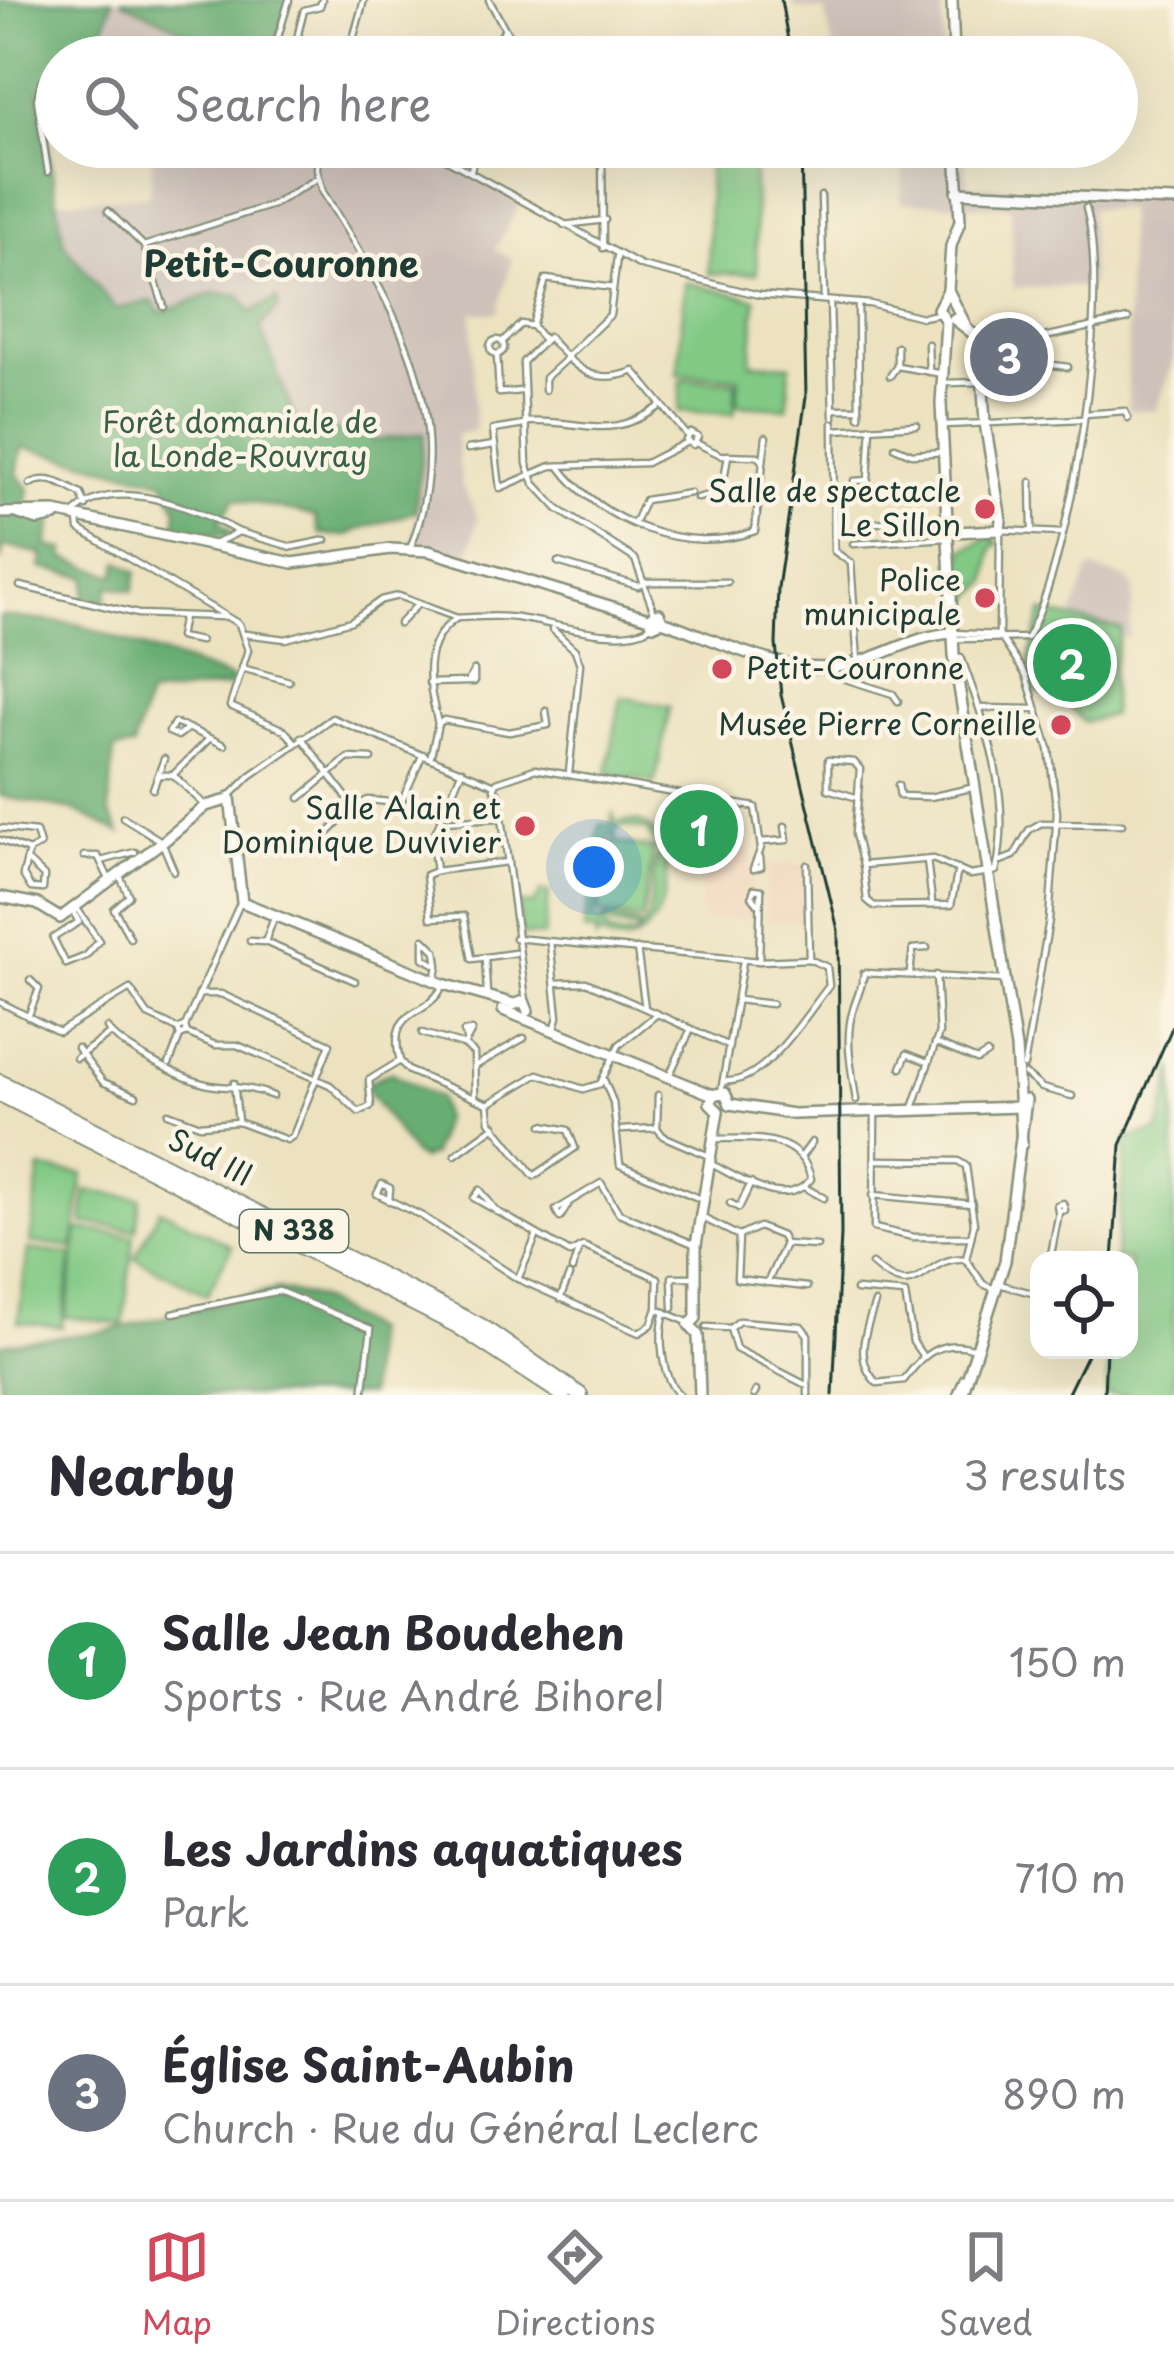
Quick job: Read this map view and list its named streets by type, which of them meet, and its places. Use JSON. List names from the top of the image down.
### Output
{
  "streets": {
    "highway": ["Sud III", "N 338"]
  },
  "districts": ["Petit-Couronne"],
  "parks": ["Forêt domaniale de la Londe-Rouvray"],
  "places": [
    "Salle de spectacle Le Sillon",
    "Police municipale",
    "Petit-Couronne",
    "Musée Pierre Corneille",
    "Salle Alain et Dominique Duvivier"
  ],
  "page": {
    "search": "Search here",
    "pins": ["3", "2", "1"],
    "heading": ["Nearby", "3 results"],
    "list": [
      {
        "mark": "1",
        "name": "Salle Jean Boudehen",
        "note": "Sports · Rue André Bihorel",
        "value": "150 m"
      },
      {
        "mark": "2",
        "name": "Les Jardins aquatiques",
        "note": "Park",
        "value": "710 m"
      },
      {
        "mark": "3",
        "name": "Église Saint-Aubin",
        "note": "Church · Rue du Général Leclerc",
        "value": "890 m"
      }
    ],
    "nav": ["Map", "Directions", "Saved"]
  }
}
